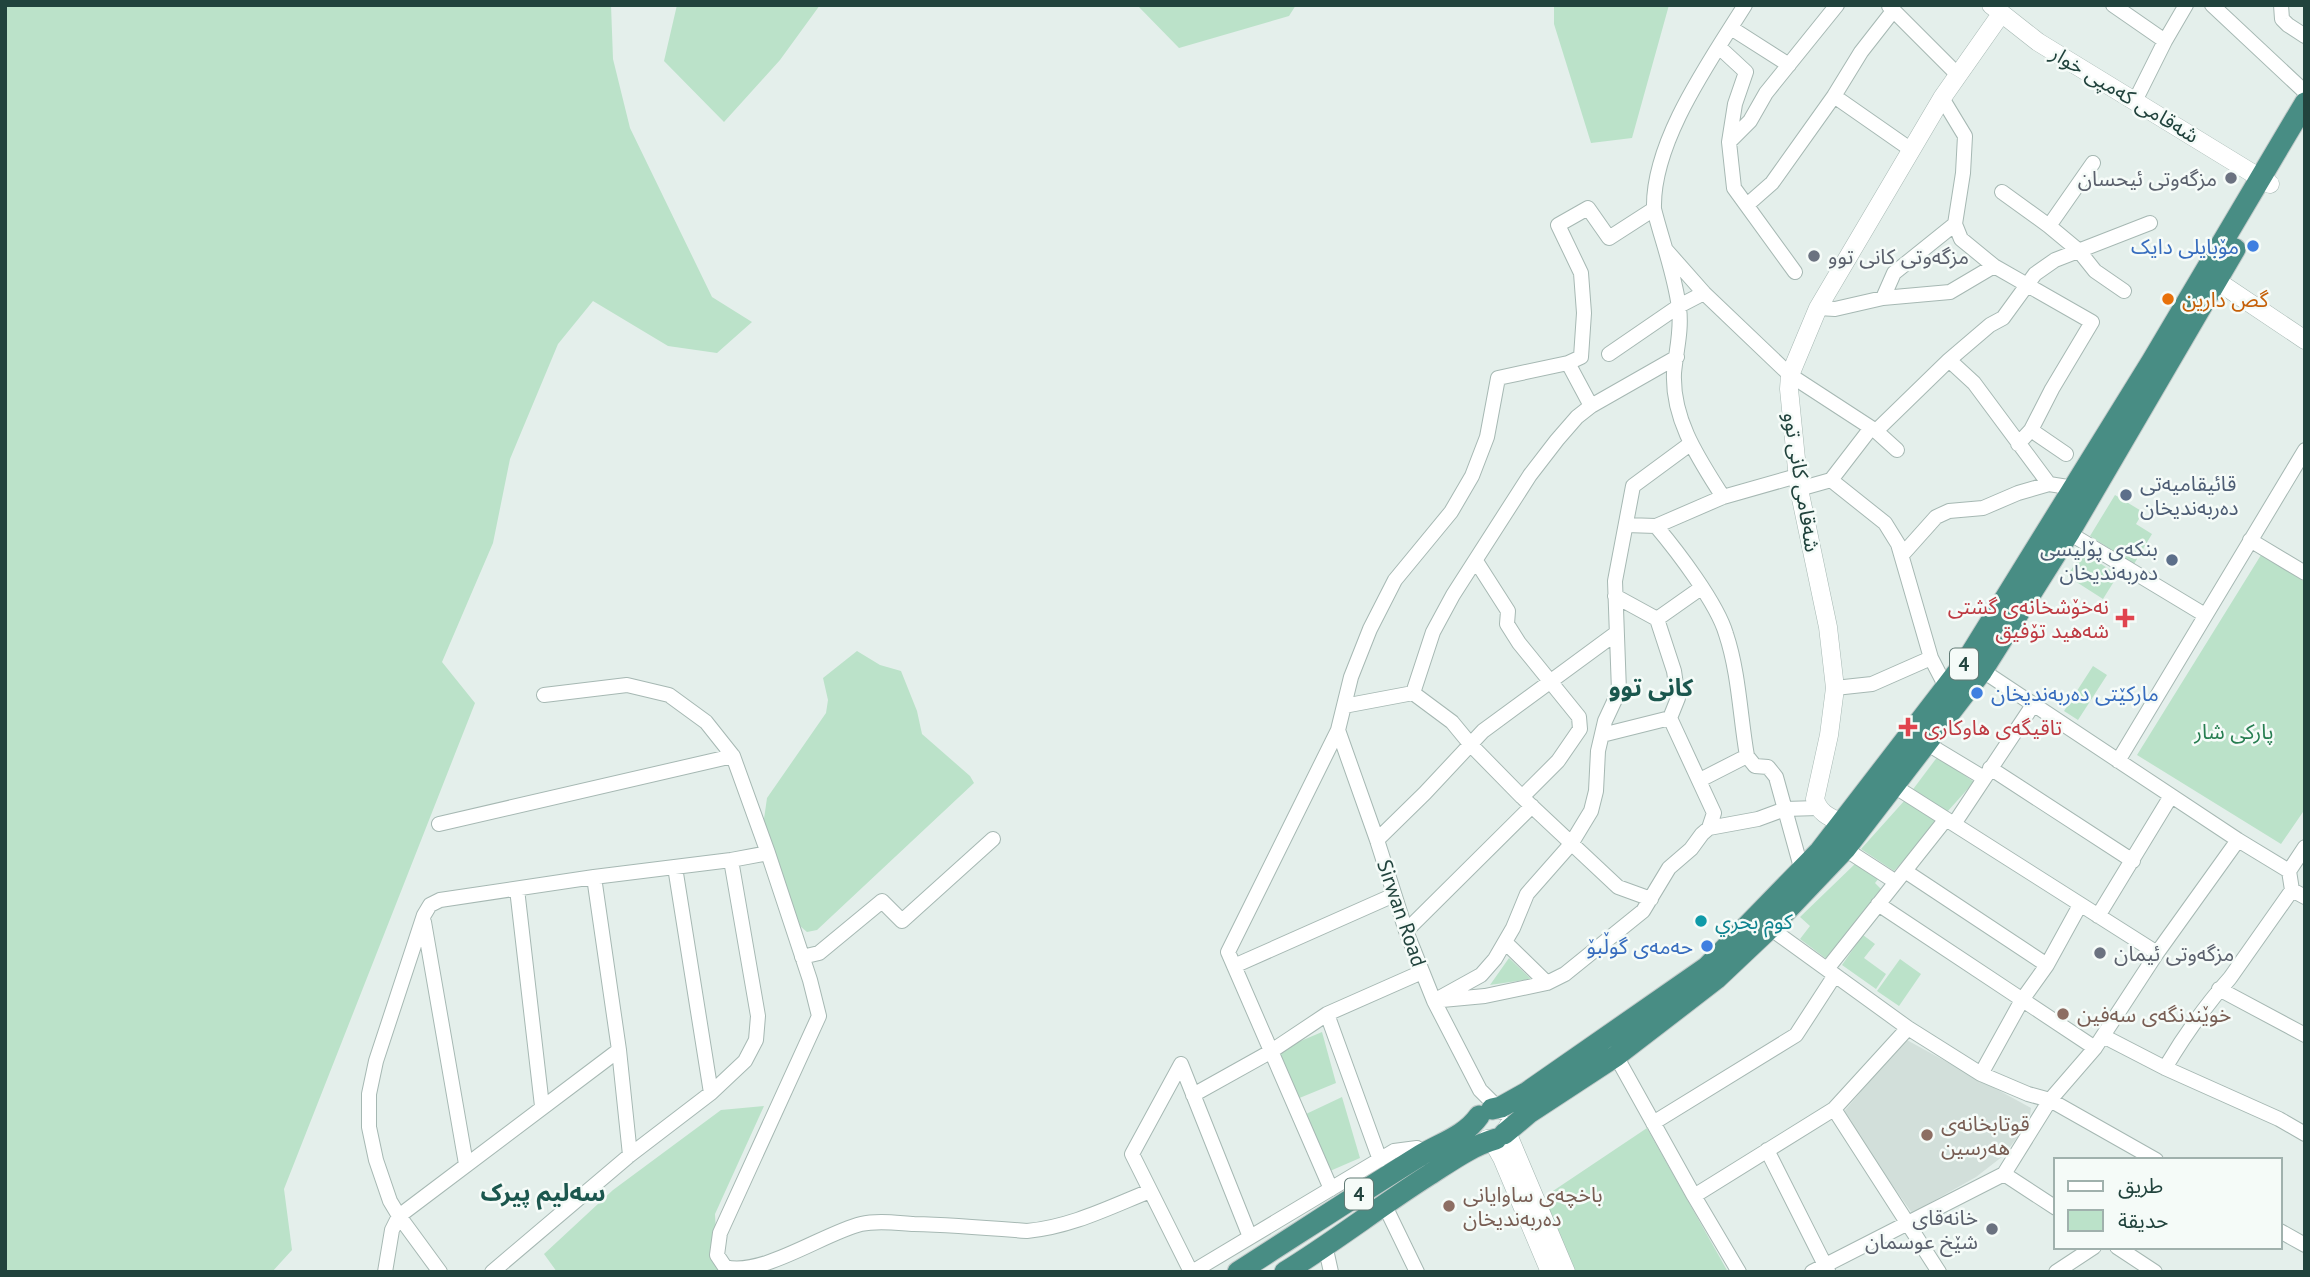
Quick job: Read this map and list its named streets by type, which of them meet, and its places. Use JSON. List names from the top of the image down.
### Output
{
  "streets": {
    "highway": ["4"],
    "street": ["شەقامی کەمپی خوار", "شەقامی کانی توو", "Sirwan Road"]
  },
  "crossings": [
    ["شەقامی کەمپی خوار", "شەقامی کانی توو"],
    ["شەقامی کەمپی خوار", "4"],
    ["4", "Sirwan Road"]
  ],
  "districts": ["کانی توو", "سەلیم پیرک"],
  "parks": ["پاركى شار"],
  "places": {
    "other": [
      "مزگەوتی ئیحسان",
      "مۆبایلی دایک",
      "مزگەوتی کانی توو",
      "گص دارین",
      "قائیقامیەتی دەربەندیخان",
      "بنکەی پۆلیسی دەربەندیخان",
      "مارکێتی دەربەندیخان",
      "کوم بحري",
      "حەمەی گوڵبۆ",
      "مزگەوتی ئیمان",
      "خوێندنگەی سەفین",
      "قوتابخانەی هەرسین",
      "باخچەی ساوایانی دەربەندیخان",
      "خانەقای شێخ عوسمان"
    ],
    "health": ["نەخۆشخانەی گشتی شەهید تۆفیق", "تاقیگەی هاوکاری"]
  },
  "legend": ["طريق", "حديقة"]
}
